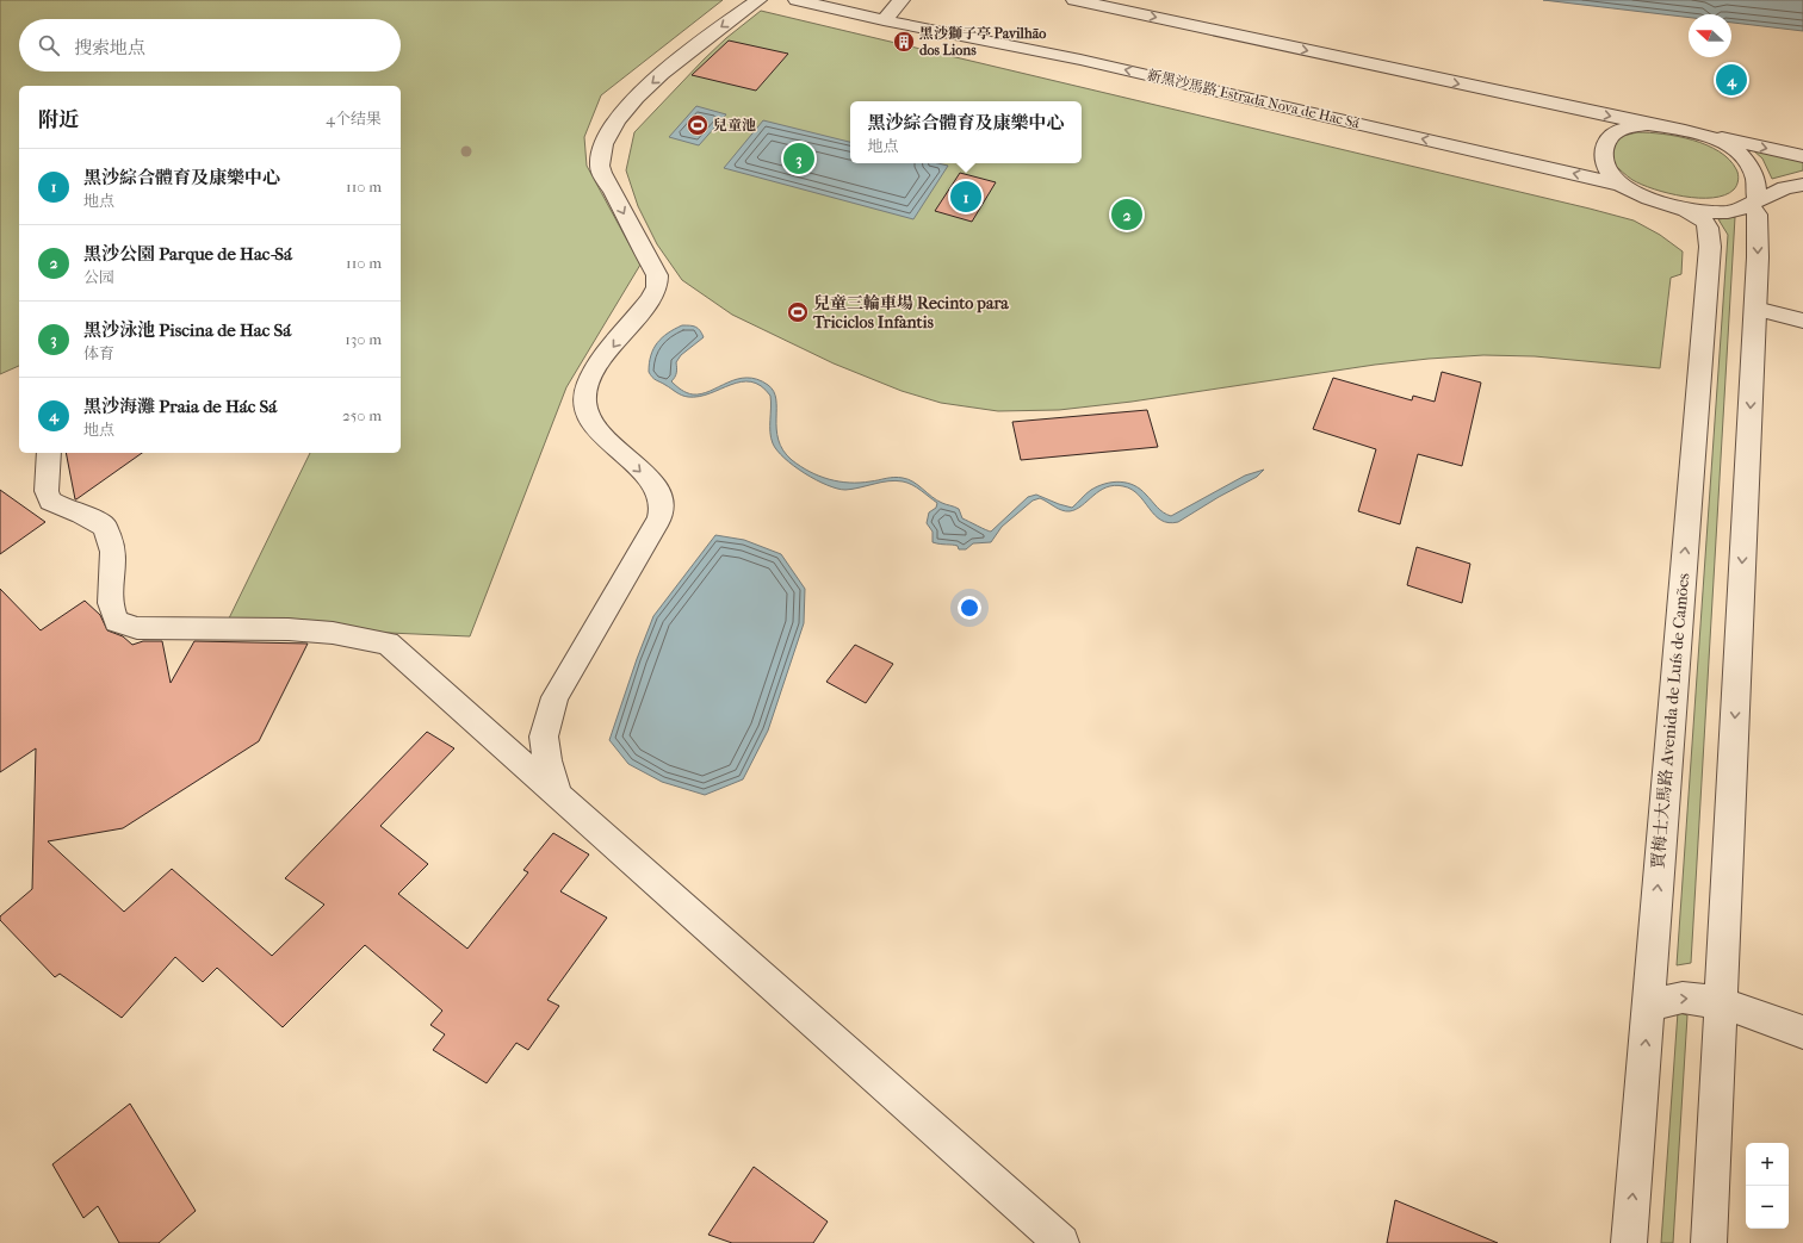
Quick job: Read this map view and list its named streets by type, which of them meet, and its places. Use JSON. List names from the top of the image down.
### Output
{
  "streets": {
    "street": ["新黑沙馬路 Estrada Nova de Hac Sá", "賈梅士大馬路 Avenida de Luís de Camões"]
  },
  "places": {
    "building": ["黑沙獅子亭 Pavilhão dos Lions"],
    "sports": ["兒童池", "兒童三輪車場 Recinto para Triciclos Infantis"]
  },
  "north": "left",
  "page": {
    "search": "搜索地点",
    "pins": [
      "4",
      "3",
      "1",
      "2"
    ],
    "heading": ["附近", "4个结果"],
    "popup": ["黑沙綜合體育及康樂中心", "地点"],
    "list": [
      {
        "mark": "1",
        "name": "黑沙綜合體育及康樂中心",
        "note": "地点",
        "value": "110 m"
      },
      {
        "mark": "2",
        "name": "黑沙公園 Parque de Hac-Sá",
        "note": "公园",
        "value": "110 m"
      },
      {
        "mark": "3",
        "name": "黑沙泳池 Piscina de Hac Sá",
        "note": "体育",
        "value": "130 m"
      },
      {
        "mark": "4",
        "name": "黑沙海灘 Praia de Hác Sá",
        "note": "地点",
        "value": "250 m"
      }
    ],
    "map_buttons": ["+", "−"]
  }
}
